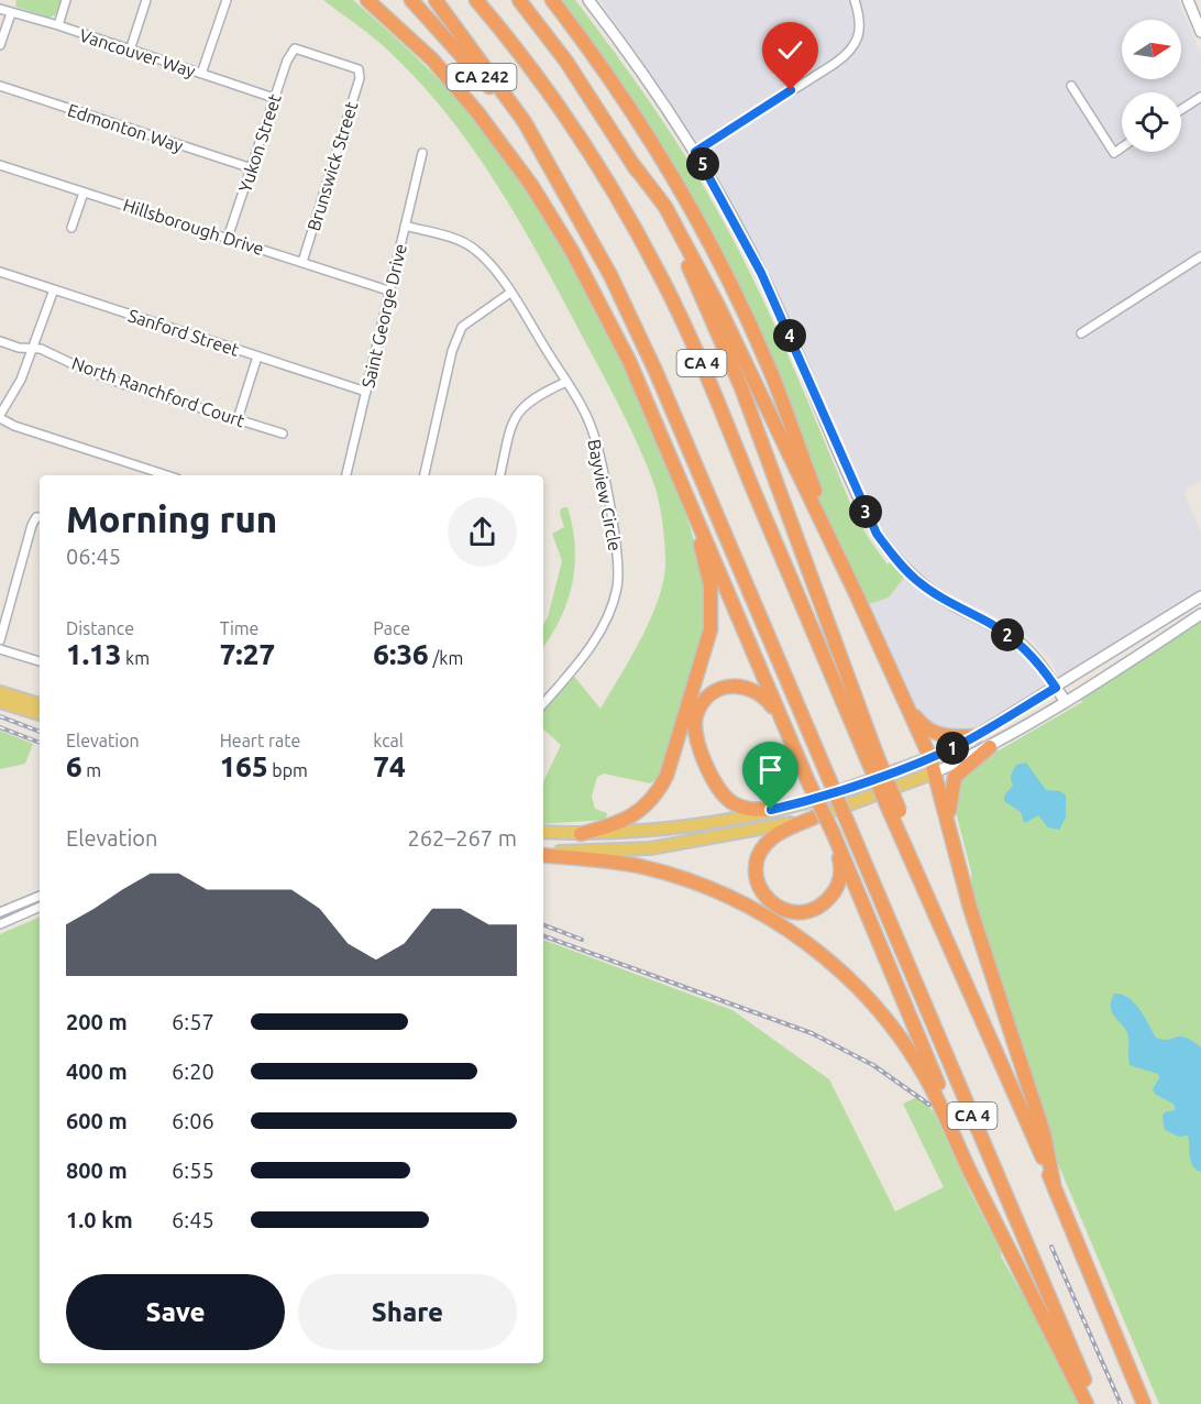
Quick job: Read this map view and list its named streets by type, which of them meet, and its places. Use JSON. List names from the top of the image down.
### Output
{
  "streets": {
    "highway": ["CA 242", "CA 4"],
    "street": [
      "Vancouver Way",
      "Edmonton Way",
      "Yukon Street",
      "Brunswick Street",
      "Hillsborough Drive",
      "Saint George Drive",
      "Sanford Street",
      "North Ranchford Court",
      "Bayview Circle"
    ]
  },
  "crossings": [
    ["Vancouver Way", "Yukon Street"],
    ["CA 242", "CA 4"],
    ["Edmonton Way", "Yukon Street"],
    ["Yukon Street", "Brunswick Street"],
    ["Yukon Street", "Hillsborough Drive"],
    ["Brunswick Street", "Hillsborough Drive"],
    ["Hillsborough Drive", "Saint George Drive"],
    ["Saint George Drive", "Sanford Street"],
    ["Saint George Drive", "Bayview Circle"]
  ],
  "north": "right",
  "page": {
    "pins": [
      "5",
      "4",
      "3",
      "2",
      "1"
    ],
    "heading": ["Morning run", "06:45"],
    "stats": [
      ["Distance", "1.13 km"],
      ["Time", "7:27"],
      ["Pace", "6:36 /km"],
      ["Elevation", "6 m"],
      ["Heart rate", "165 bpm"],
      ["kcal", "74"]
    ],
    "chart": ["Elevation", "262–267 m"],
    "list": [
      {
        "name": "200 m",
        "note": "6:57"
      },
      {
        "name": "400 m",
        "note": "6:20"
      },
      {
        "name": "600 m",
        "note": "6:06"
      },
      {
        "name": "800 m",
        "note": "6:55"
      },
      {
        "name": "1.0 km",
        "note": "6:45"
      }
    ],
    "buttons": ["Save", "Share"]
  }
}
